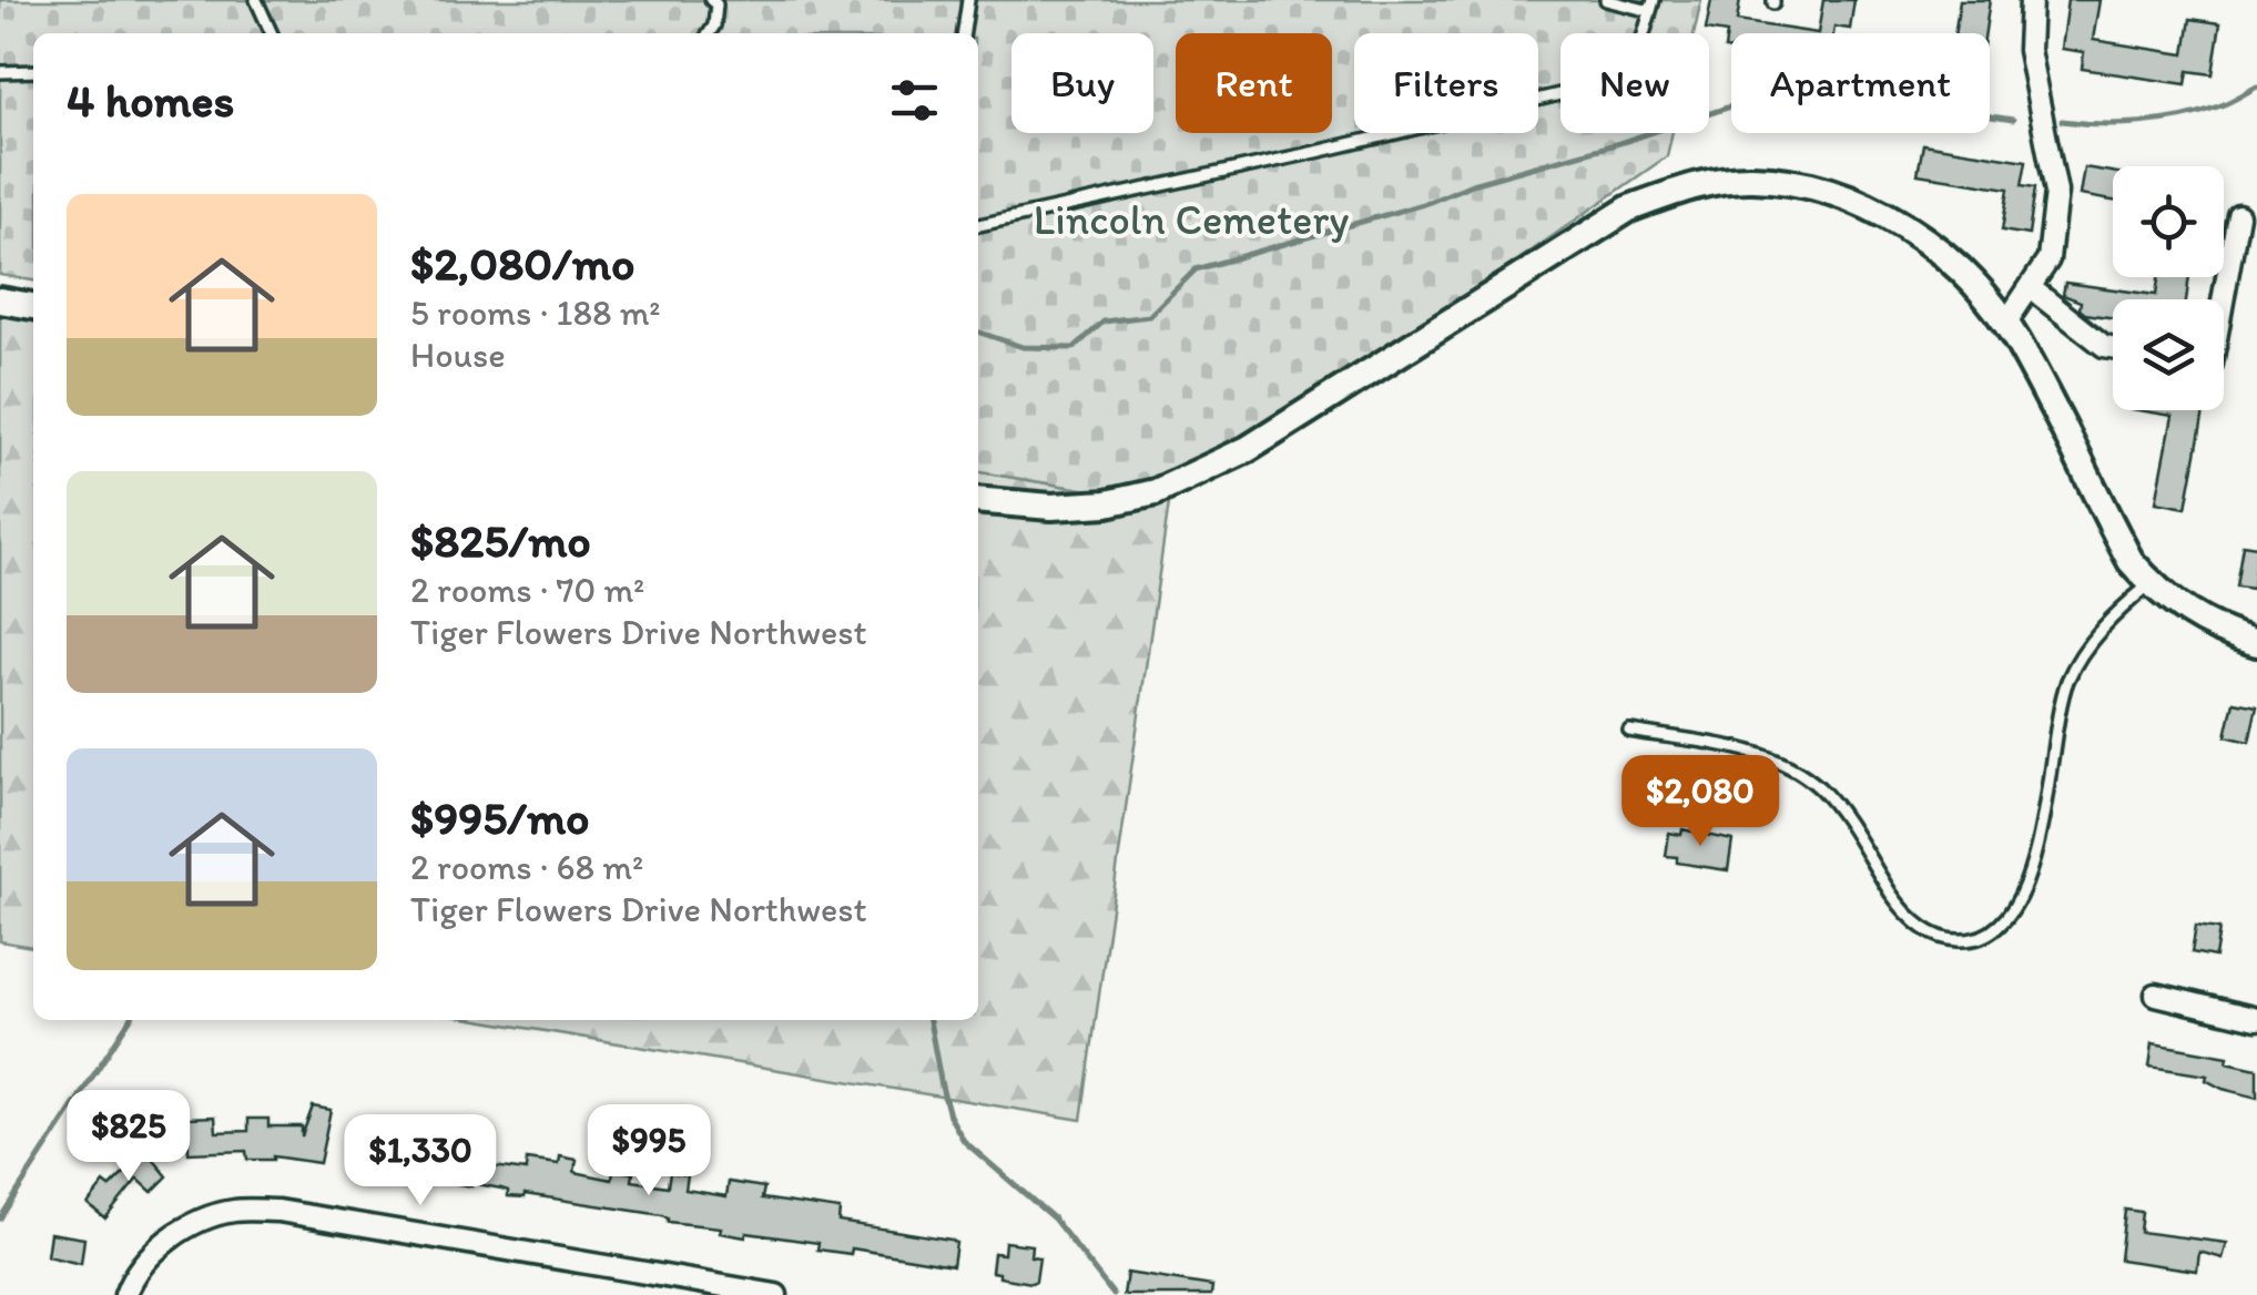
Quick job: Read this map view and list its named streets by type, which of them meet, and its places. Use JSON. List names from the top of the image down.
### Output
{
  "parks": ["Lincoln Cemetery"],
  "page": {
    "chip": [
      "Buy",
      "Rent",
      "Filters",
      "New",
      "Apartment"
    ],
    "heading": "4 homes",
    "list": [
      {
        "name": "$2,080/mo",
        "note": "5 rooms · 188 m² · House"
      },
      {
        "name": "$825/mo",
        "note": "2 rooms · 70 m² · Tiger Flowers Drive Northwest"
      },
      {
        "name": "$995/mo",
        "note": "2 rooms · 68 m² · Tiger Flowers Drive Northwest"
      }
    ],
    "price": [
      "$2,080",
      "$825",
      "$995",
      "$1,330"
    ]
  }
}
